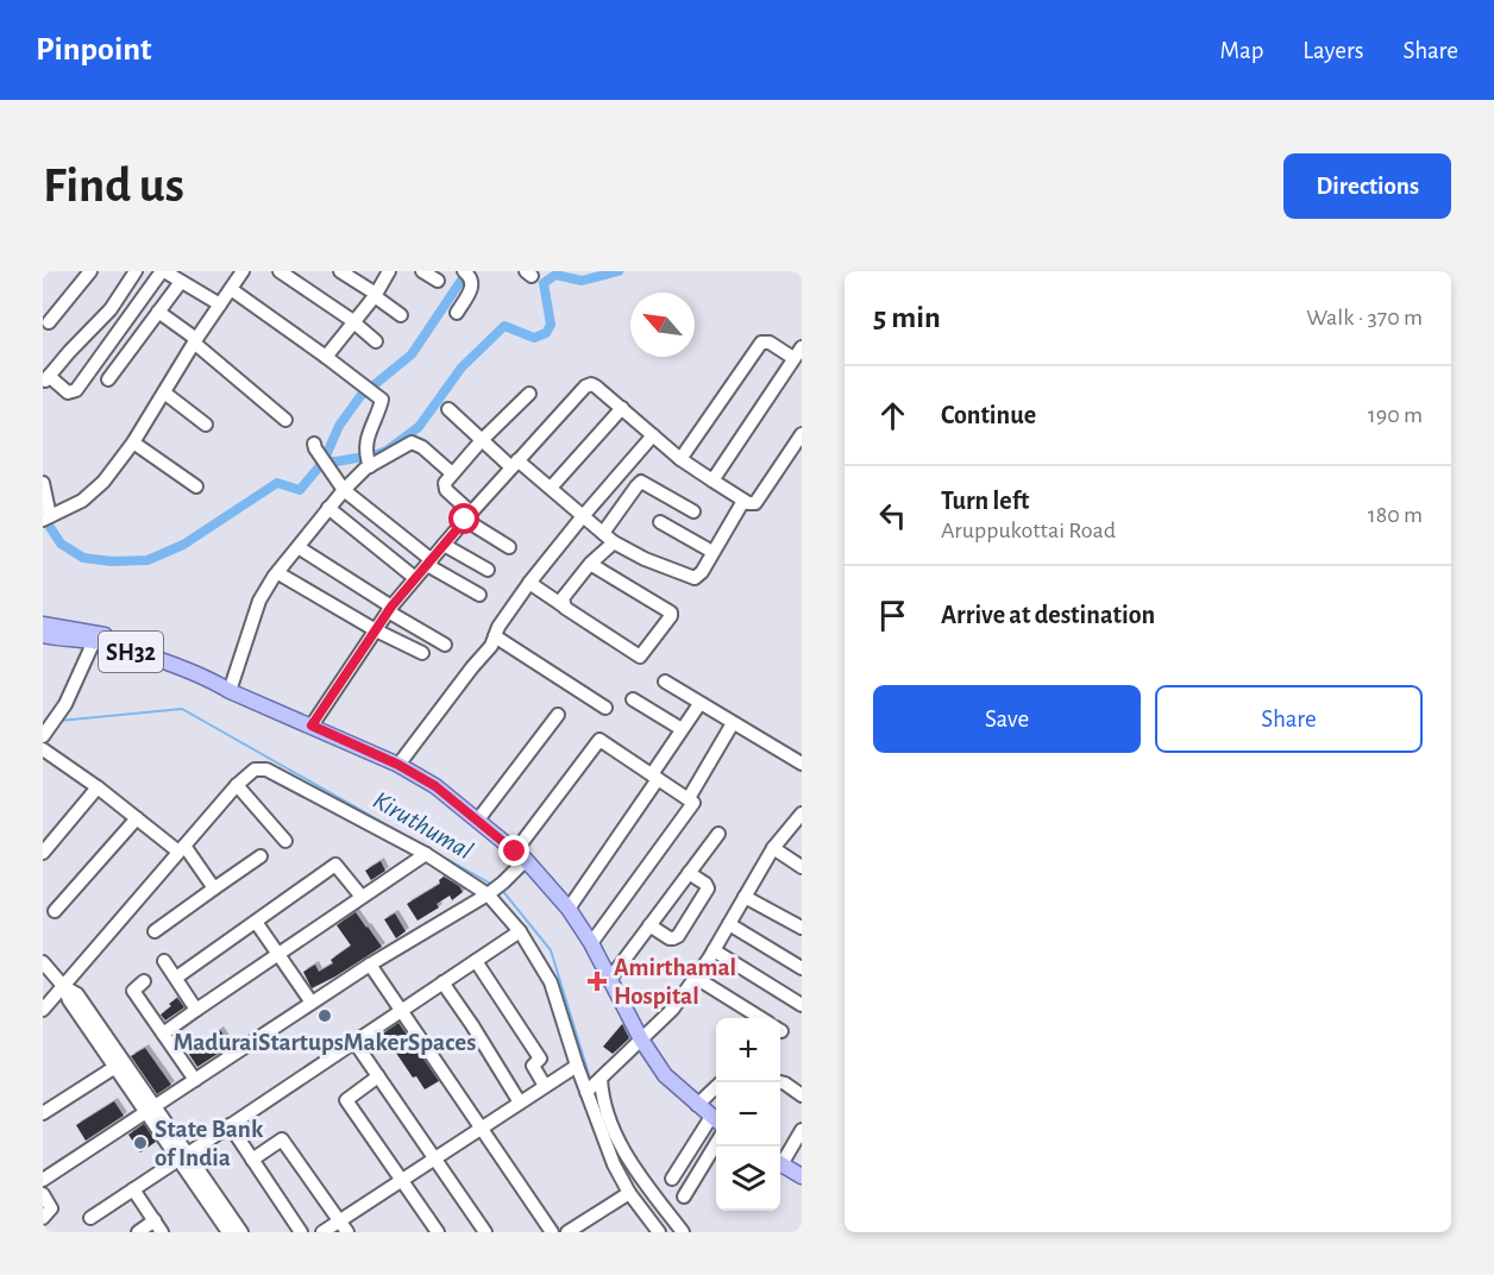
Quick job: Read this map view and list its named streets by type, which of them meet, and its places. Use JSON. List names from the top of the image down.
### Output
{
  "streets": {
    "main road": ["SH32"]
  },
  "water": ["Kiruthumal"],
  "places": {
    "health": ["Amirthamal Hospital"],
    "other": ["MaduraiStartupsMakerSpaces", "State Bank of India"]
  },
  "north": "top left",
  "page": {
    "header": "Pinpoint",
    "nav": ["Map", "Layers", "Share"],
    "buttons": [
      "Directions",
      ["Save", "Share"]
    ],
    "title": "Find us",
    "heading": ["5 min", "Walk · 370 m"],
    "list": [
      ["Continue", "190 m"],
      ["Turn left", "Aruppukottai Road", "180 m"],
      "Arrive at destination"
    ],
    "map_buttons": ["+", "−"]
  }
}
